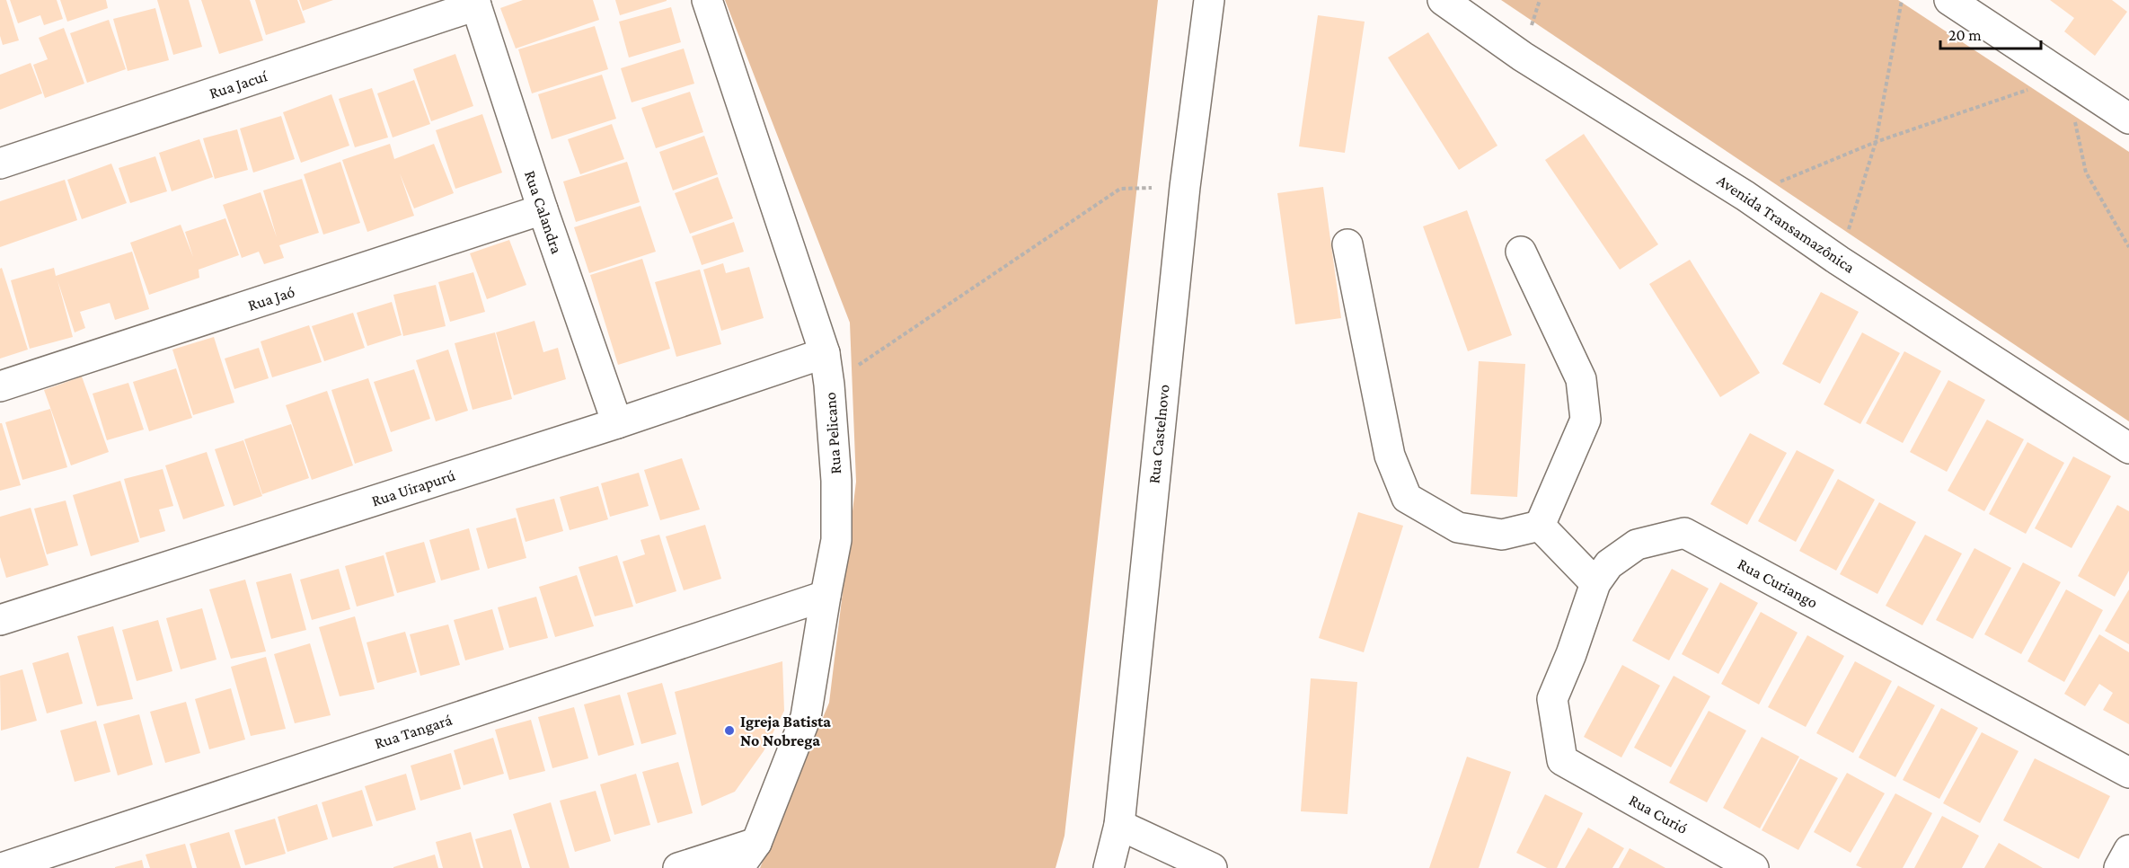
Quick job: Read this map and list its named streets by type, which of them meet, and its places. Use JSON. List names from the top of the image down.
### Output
{
  "streets": {
    "street": [
      "Rua Jacuí",
      "Rua Calandra",
      "Avenida Transamazônica",
      "Rua Jaó",
      "Rua Pelicano",
      "Rua Castelnovo",
      "Rua Uirapurú",
      "Rua Curiango",
      "Rua Tangará",
      "Rua Curió"
    ]
  },
  "crossings": [
    ["Rua Jacuí", "Rua Calandra"],
    ["Rua Calandra", "Rua Jaó"],
    ["Rua Calandra", "Rua Uirapurú"],
    ["Rua Pelicano", "Rua Uirapurú"],
    ["Rua Pelicano", "Rua Tangará"],
    ["Rua Curiango", "Rua Curió"]
  ],
  "places": ["Igreja Batista No Nobrega"],
  "scale_bar": "20 m"
}
